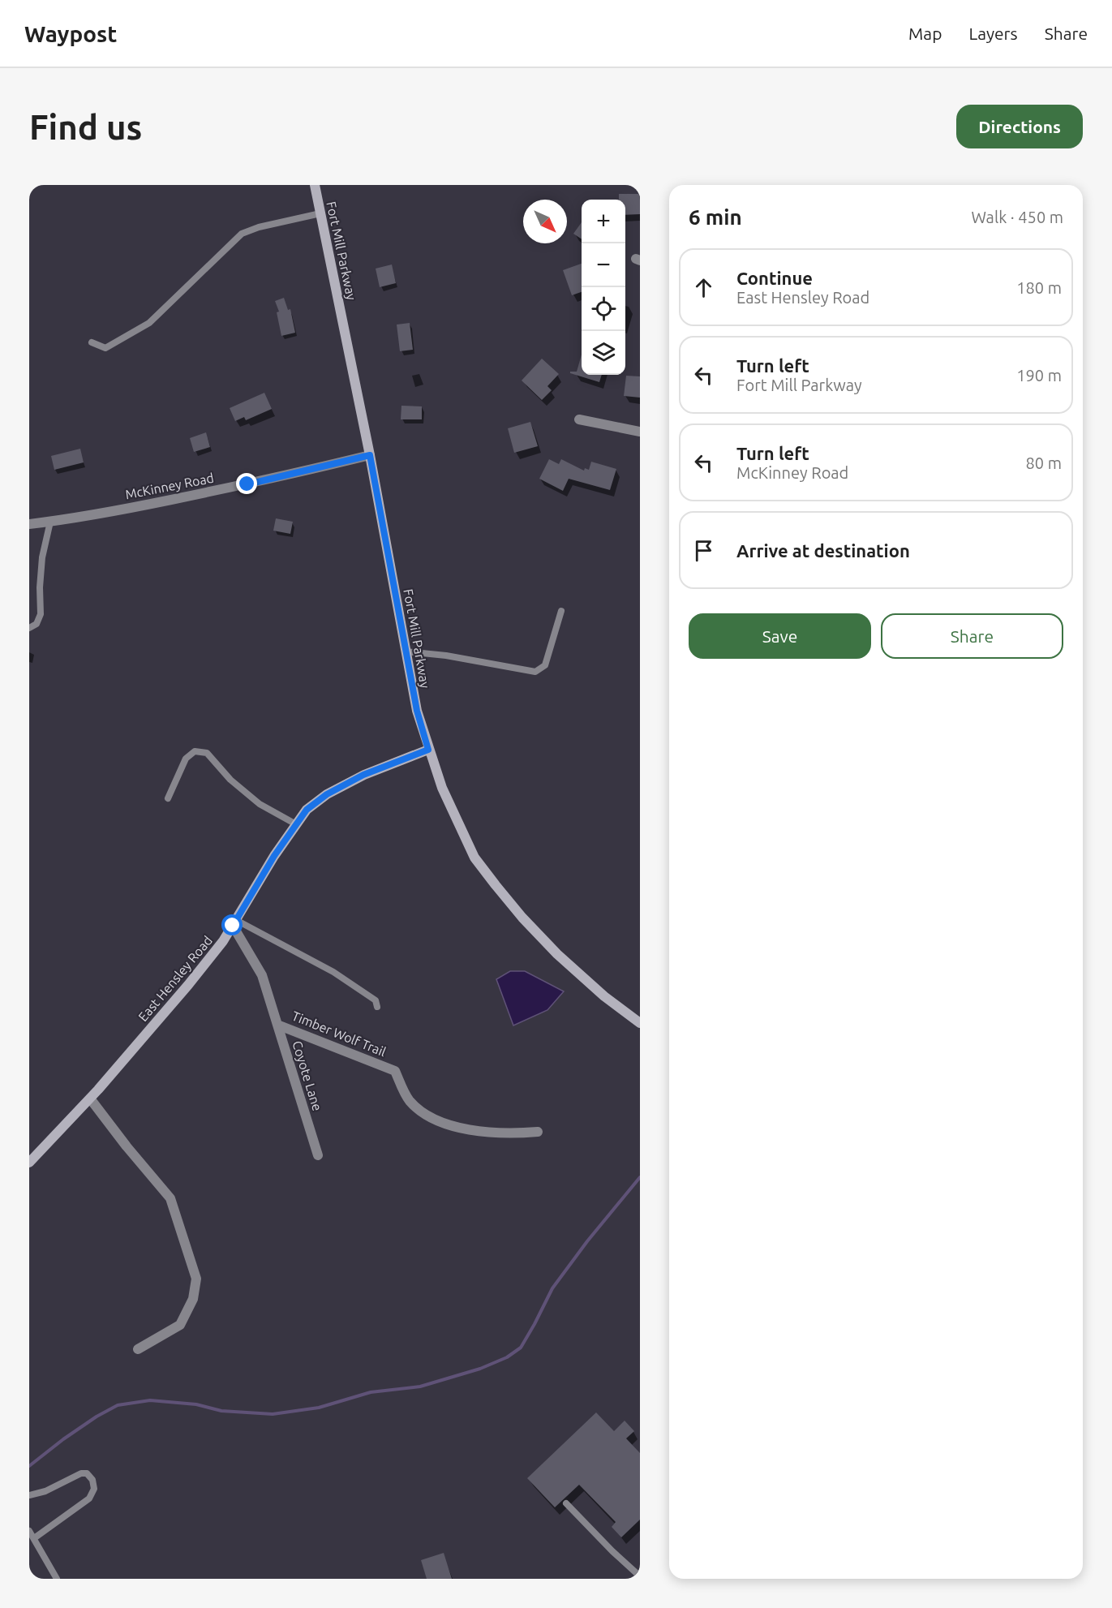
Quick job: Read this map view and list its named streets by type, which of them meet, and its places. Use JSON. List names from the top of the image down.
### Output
{
  "streets": {
    "main road": ["Fort Mill Parkway", "East Hensley Road"],
    "street": ["McKinney Road", "Timber Wolf Trail", "Coyote Lane"]
  },
  "crossings": [
    ["Fort Mill Parkway", "McKinney Road"],
    ["Fort Mill Parkway", "East Hensley Road"],
    ["East Hensley Road", "Coyote Lane"],
    ["Timber Wolf Trail", "Coyote Lane"]
  ],
  "north": "bottom right",
  "page": {
    "header": "Waypost",
    "nav": ["Map", "Layers", "Share"],
    "buttons": [
      "Directions",
      ["Save", "Share"]
    ],
    "title": "Find us",
    "heading": ["6 min", "Walk · 450 m"],
    "map_buttons": ["+", "−"],
    "list": [
      ["Continue", "East Hensley Road", "180 m"],
      ["Turn left", "Fort Mill Parkway", "190 m"],
      ["Turn left", "McKinney Road", "80 m"],
      "Arrive at destination"
    ]
  }
}
